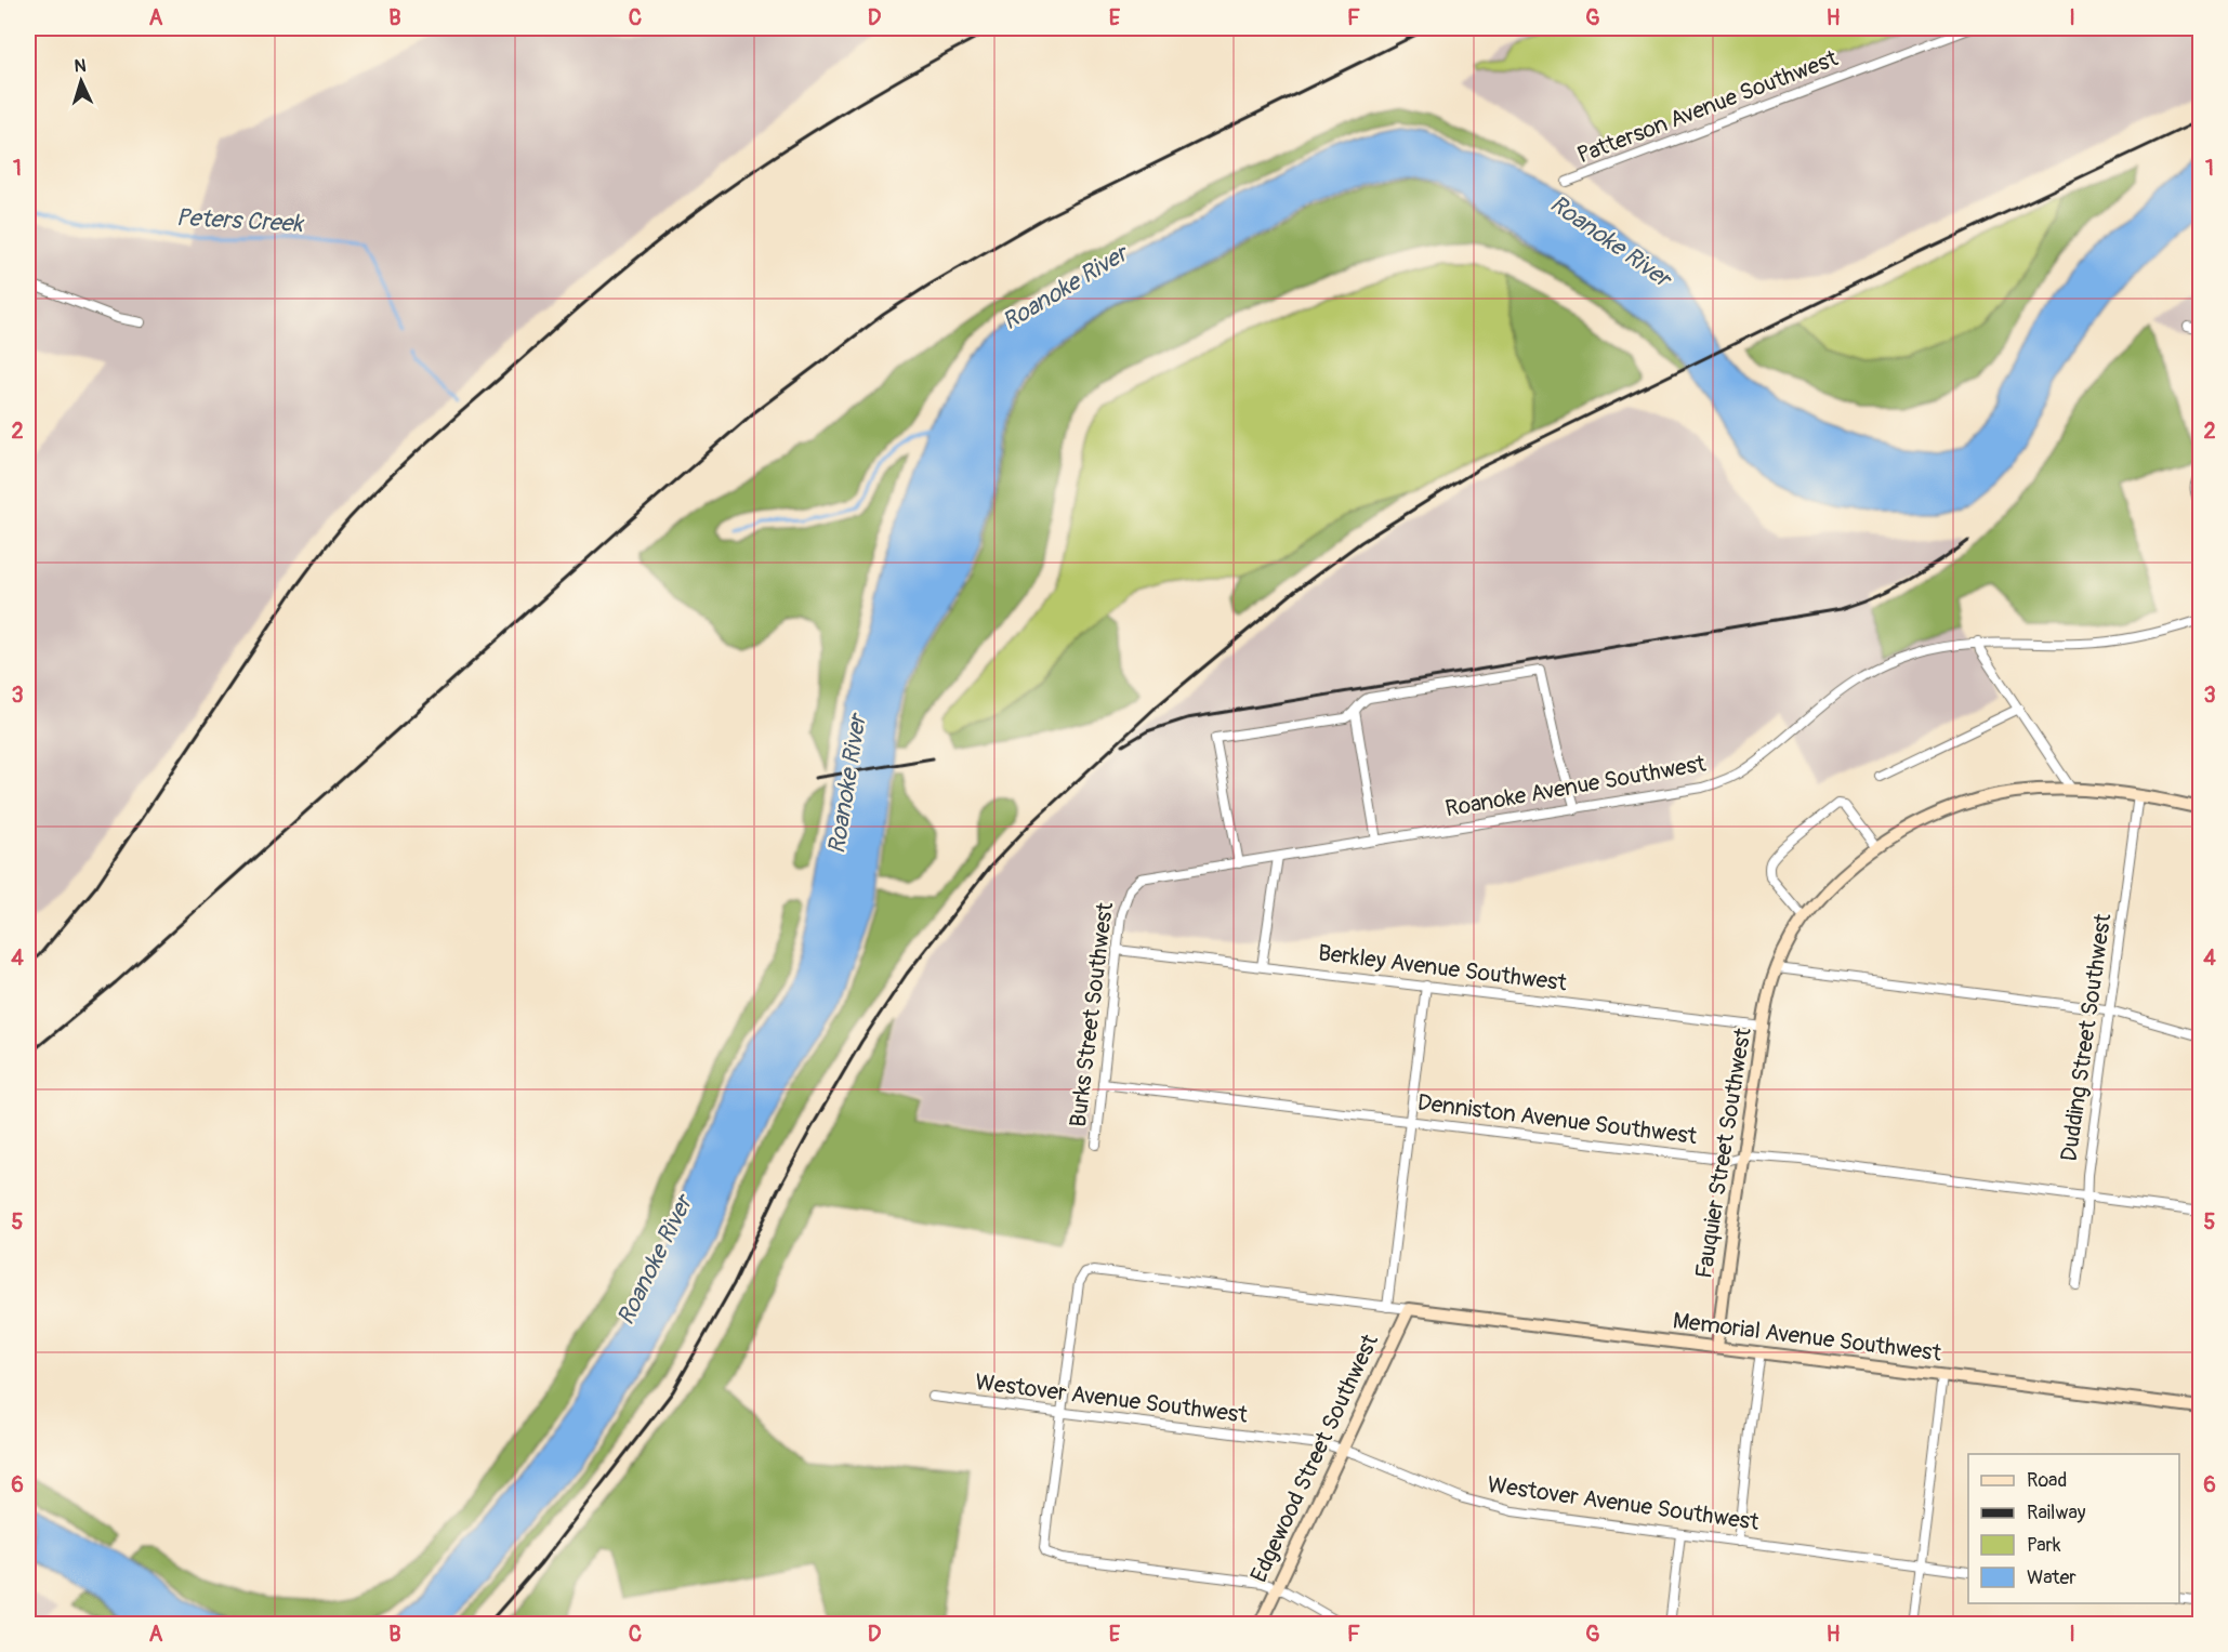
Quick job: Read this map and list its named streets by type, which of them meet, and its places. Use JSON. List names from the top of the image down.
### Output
{
  "streets": {
    "street": [
      "Patterson Avenue Southwest",
      "Roanoke Avenue Southwest",
      "Berkley Avenue Southwest",
      "Burks Street Southwest",
      "Dudding Street Southwest",
      "Denniston Avenue Southwest",
      "Fauquier Street Southwest",
      "Memorial Avenue Southwest",
      "Westover Avenue Southwest",
      "Edgewood Street Southwest"
    ]
  },
  "crossings": [
    ["Roanoke Avenue Southwest", "Burks Street Southwest"],
    ["Berkley Avenue Southwest", "Burks Street Southwest"],
    ["Berkley Avenue Southwest", "Fauquier Street Southwest"],
    ["Berkley Avenue Southwest", "Edgewood Street Southwest"],
    ["Burks Street Southwest", "Denniston Avenue Southwest"],
    ["Dudding Street Southwest", "Denniston Avenue Southwest"],
    ["Dudding Street Southwest", "Fauquier Street Southwest"],
    ["Denniston Avenue Southwest", "Fauquier Street Southwest"],
    ["Denniston Avenue Southwest", "Edgewood Street Southwest"],
    ["Fauquier Street Southwest", "Memorial Avenue Southwest"],
    ["Memorial Avenue Southwest", "Edgewood Street Southwest"],
    ["Westover Avenue Southwest", "Edgewood Street Southwest"]
  ],
  "water": ["Peters Creek", "Roanoke River"],
  "legend": [
    "Road",
    "Railway",
    "Park",
    "Water"
  ],
  "north": "top",
  "grid": {
    "columns": [
      "A",
      "B",
      "C",
      "D",
      "E",
      "F",
      "G",
      "H",
      "I"
    ],
    "rows": [
      "1",
      "2",
      "3",
      "4",
      "5",
      "6"
    ]
  }
}
